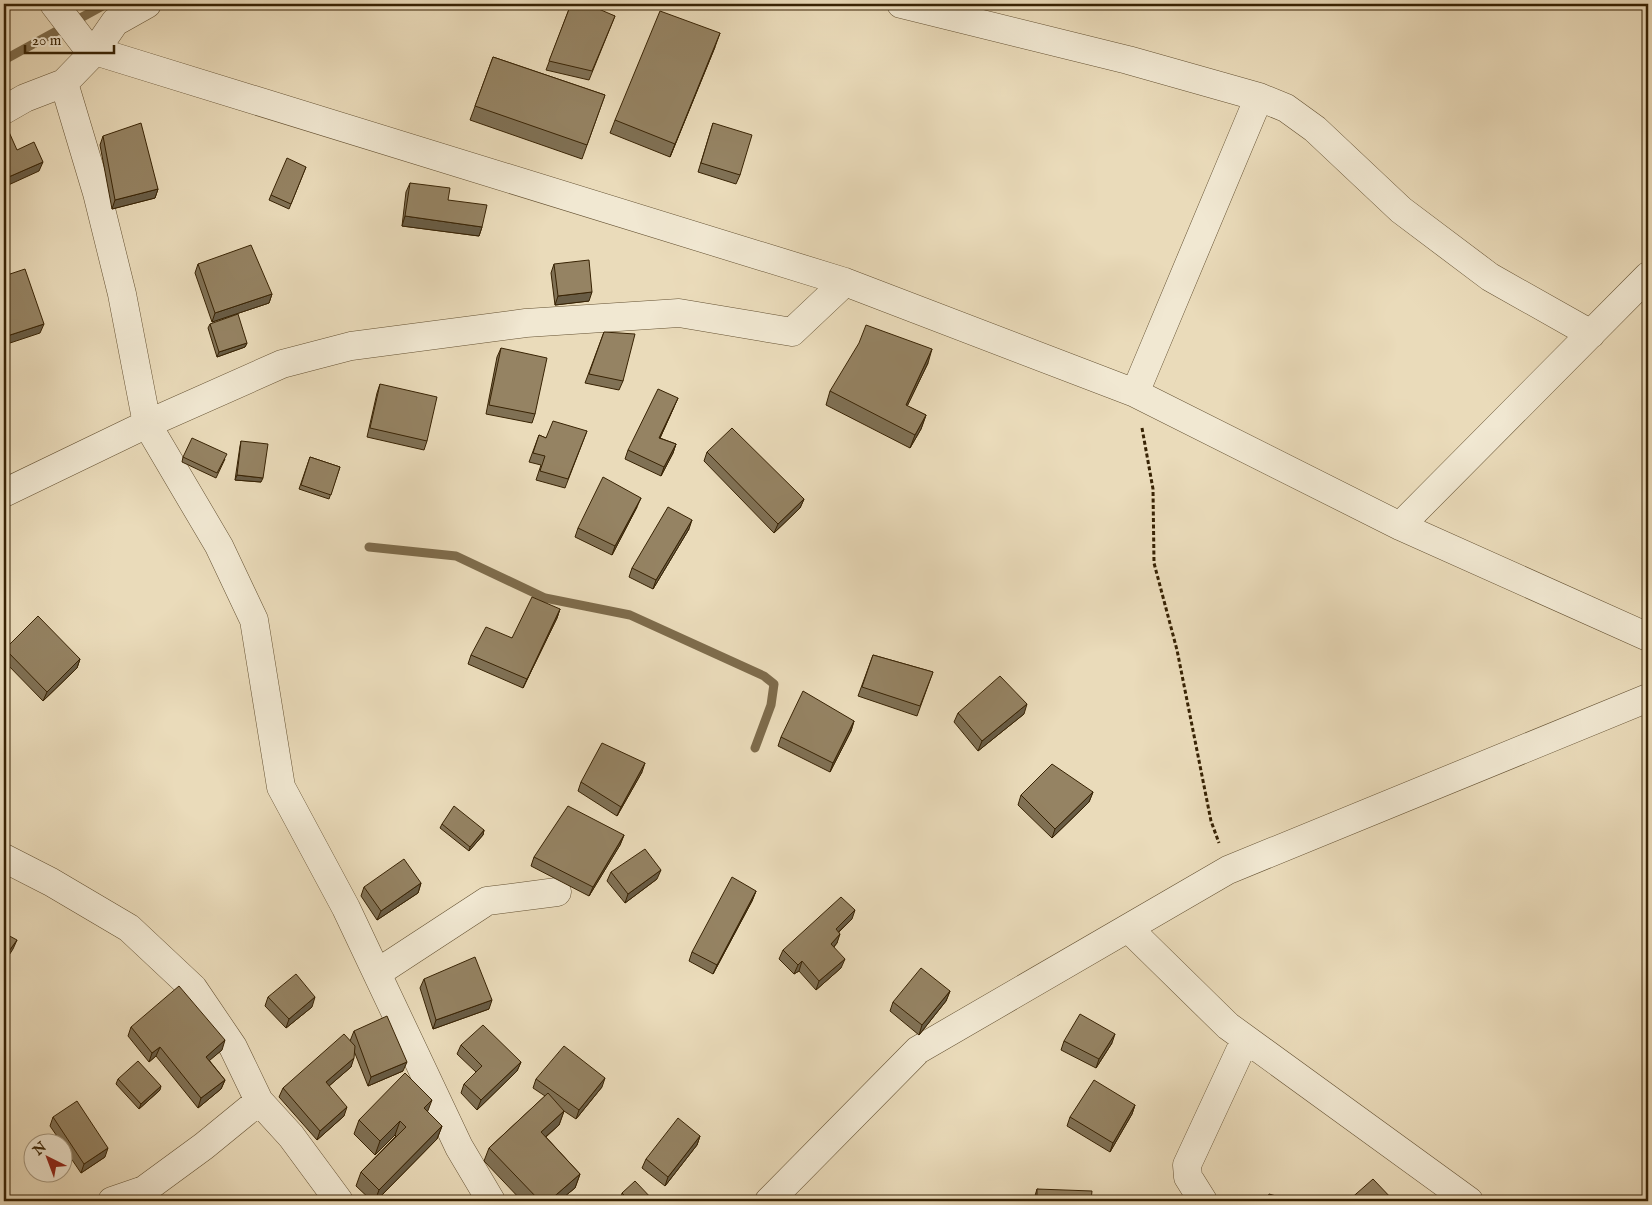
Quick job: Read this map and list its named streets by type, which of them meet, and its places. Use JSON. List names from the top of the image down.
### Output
{
  "scale_bar": "20 m",
  "north": "top left"
}
